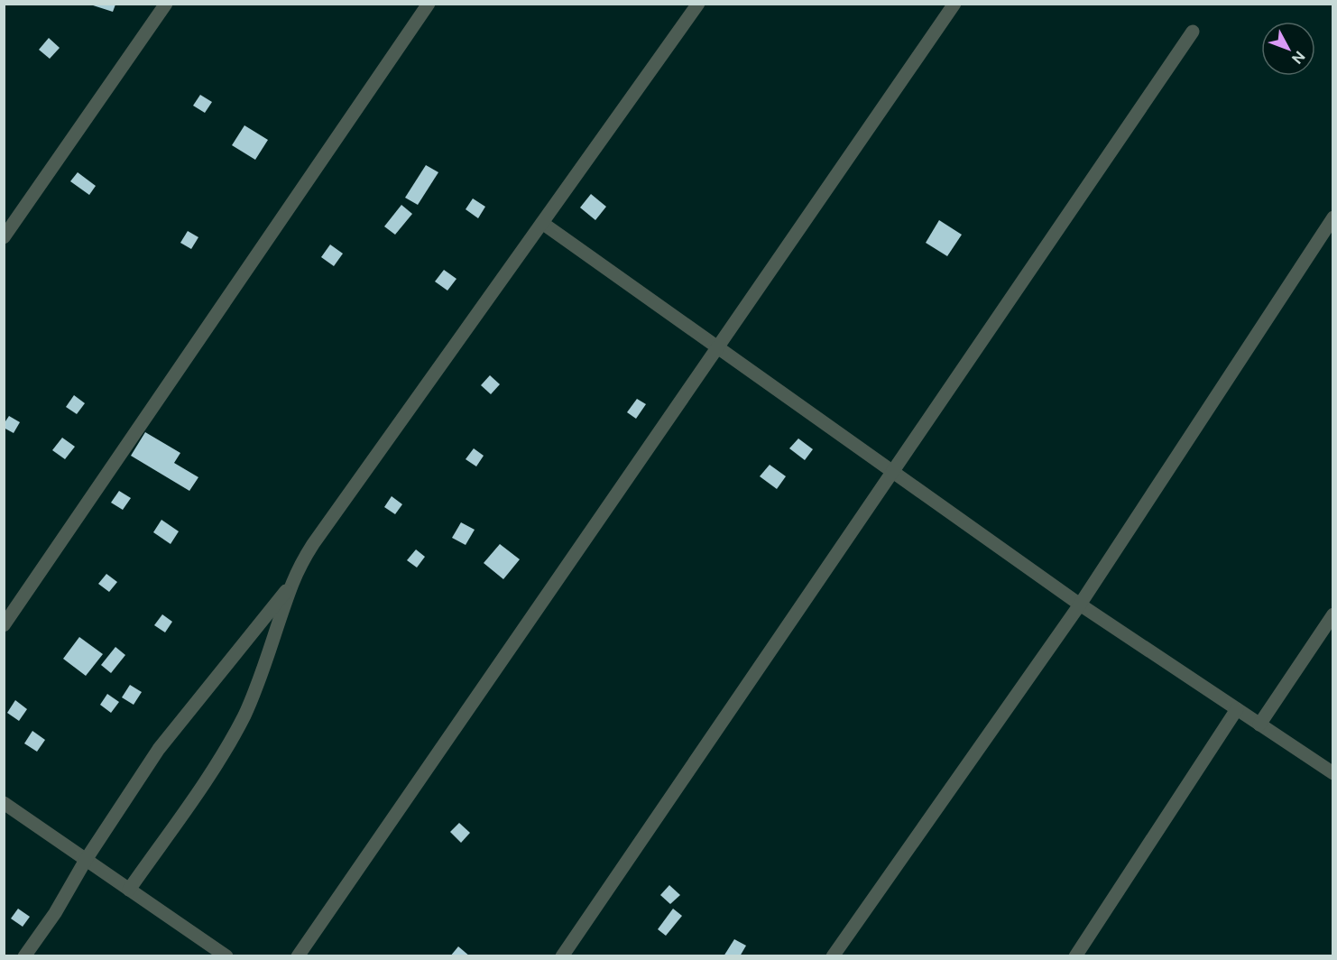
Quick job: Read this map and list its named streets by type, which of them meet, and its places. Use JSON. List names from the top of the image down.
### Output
{
  "north": "bottom right"
}
